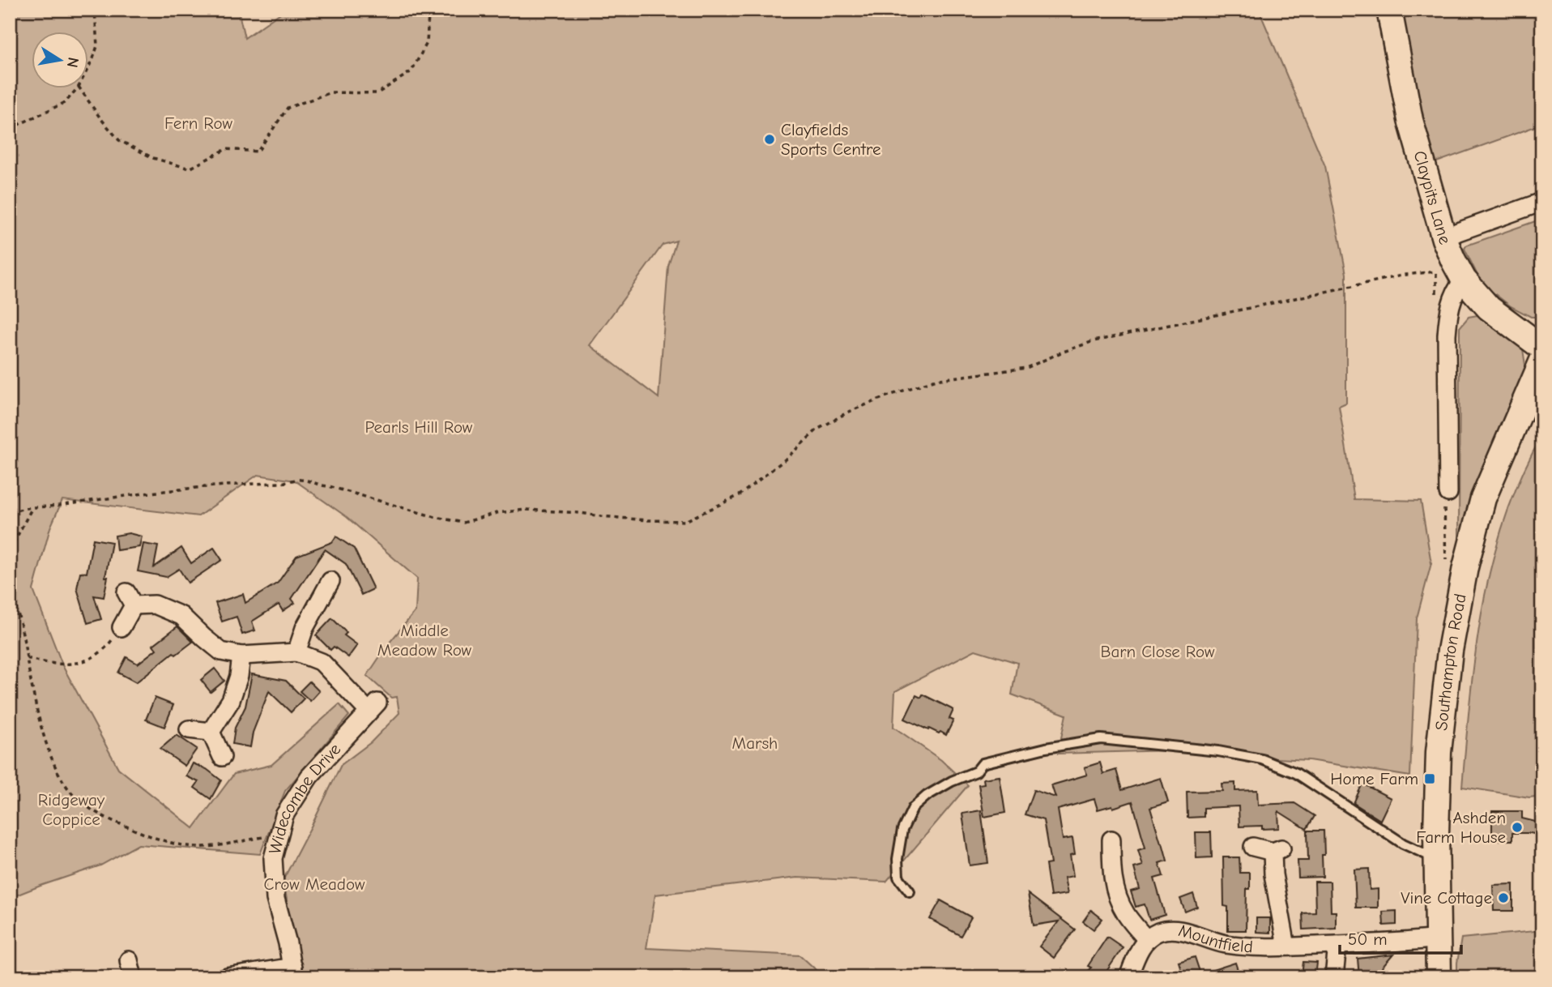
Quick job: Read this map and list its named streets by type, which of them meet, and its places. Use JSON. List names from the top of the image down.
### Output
{
  "streets": {
    "street": [
      "Claypits Lane",
      "Southampton Road",
      "Widecombe Drive",
      "Mountfield"
    ]
  },
  "crossings": [
    ["Southampton Road", "Mountfield"]
  ],
  "parks": [
    "Fern Row",
    "Pearls Hill Row",
    "Middle Meadow Row",
    "Barn Close Row",
    "Marsh",
    "Ridgeway Coppice",
    "Crow Meadow"
  ],
  "places": {
    "other": ["Clayfields Sports Centre", "Ashden Farm House", "Vine Cottage"],
    "transit": ["Home Farm"]
  },
  "scale_bar": "50 m",
  "north": "right"
}
